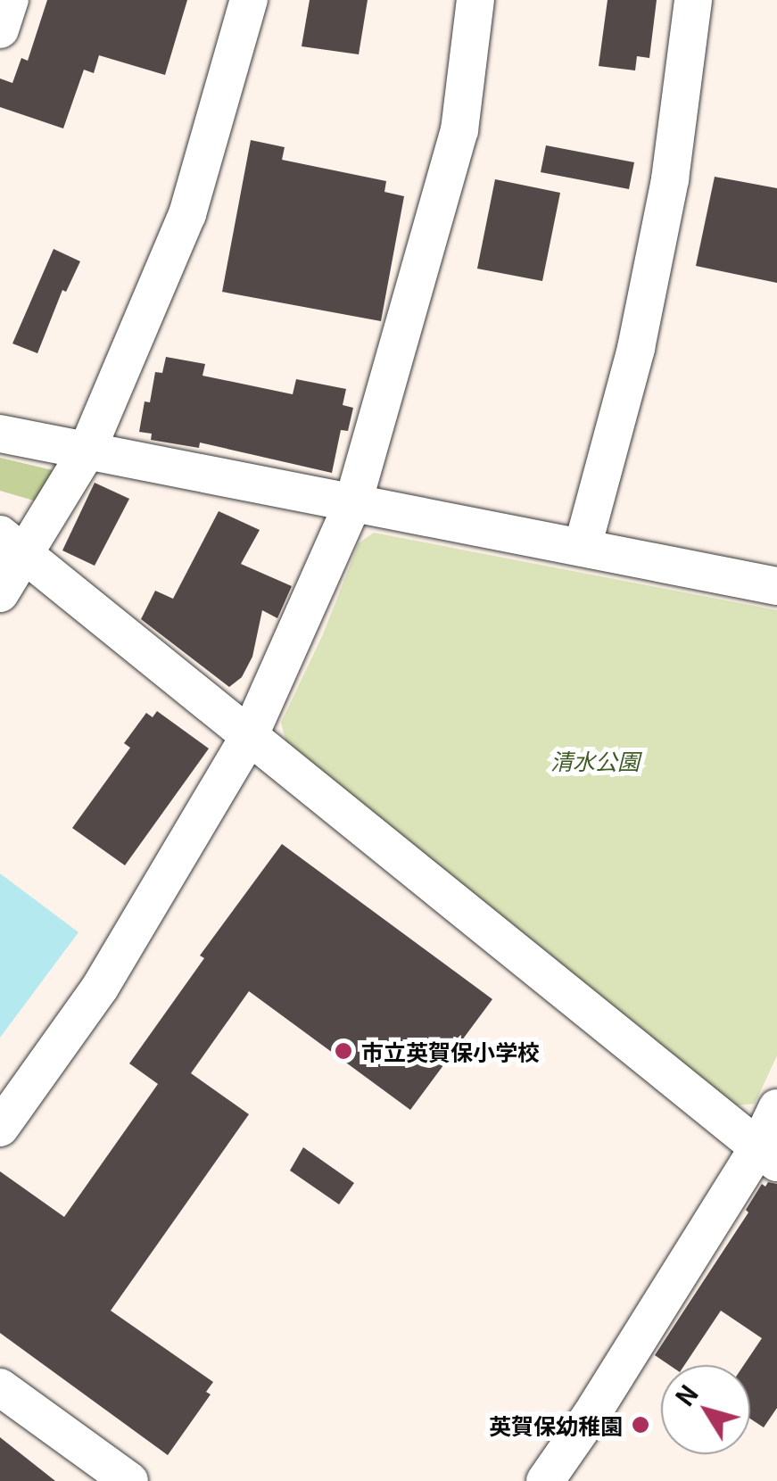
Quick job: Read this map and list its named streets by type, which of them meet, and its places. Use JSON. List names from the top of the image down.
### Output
{
  "parks": ["清水公園"],
  "places": ["市立英賀保小学校", "英賀保幼稚園"],
  "north": "top left"
}
